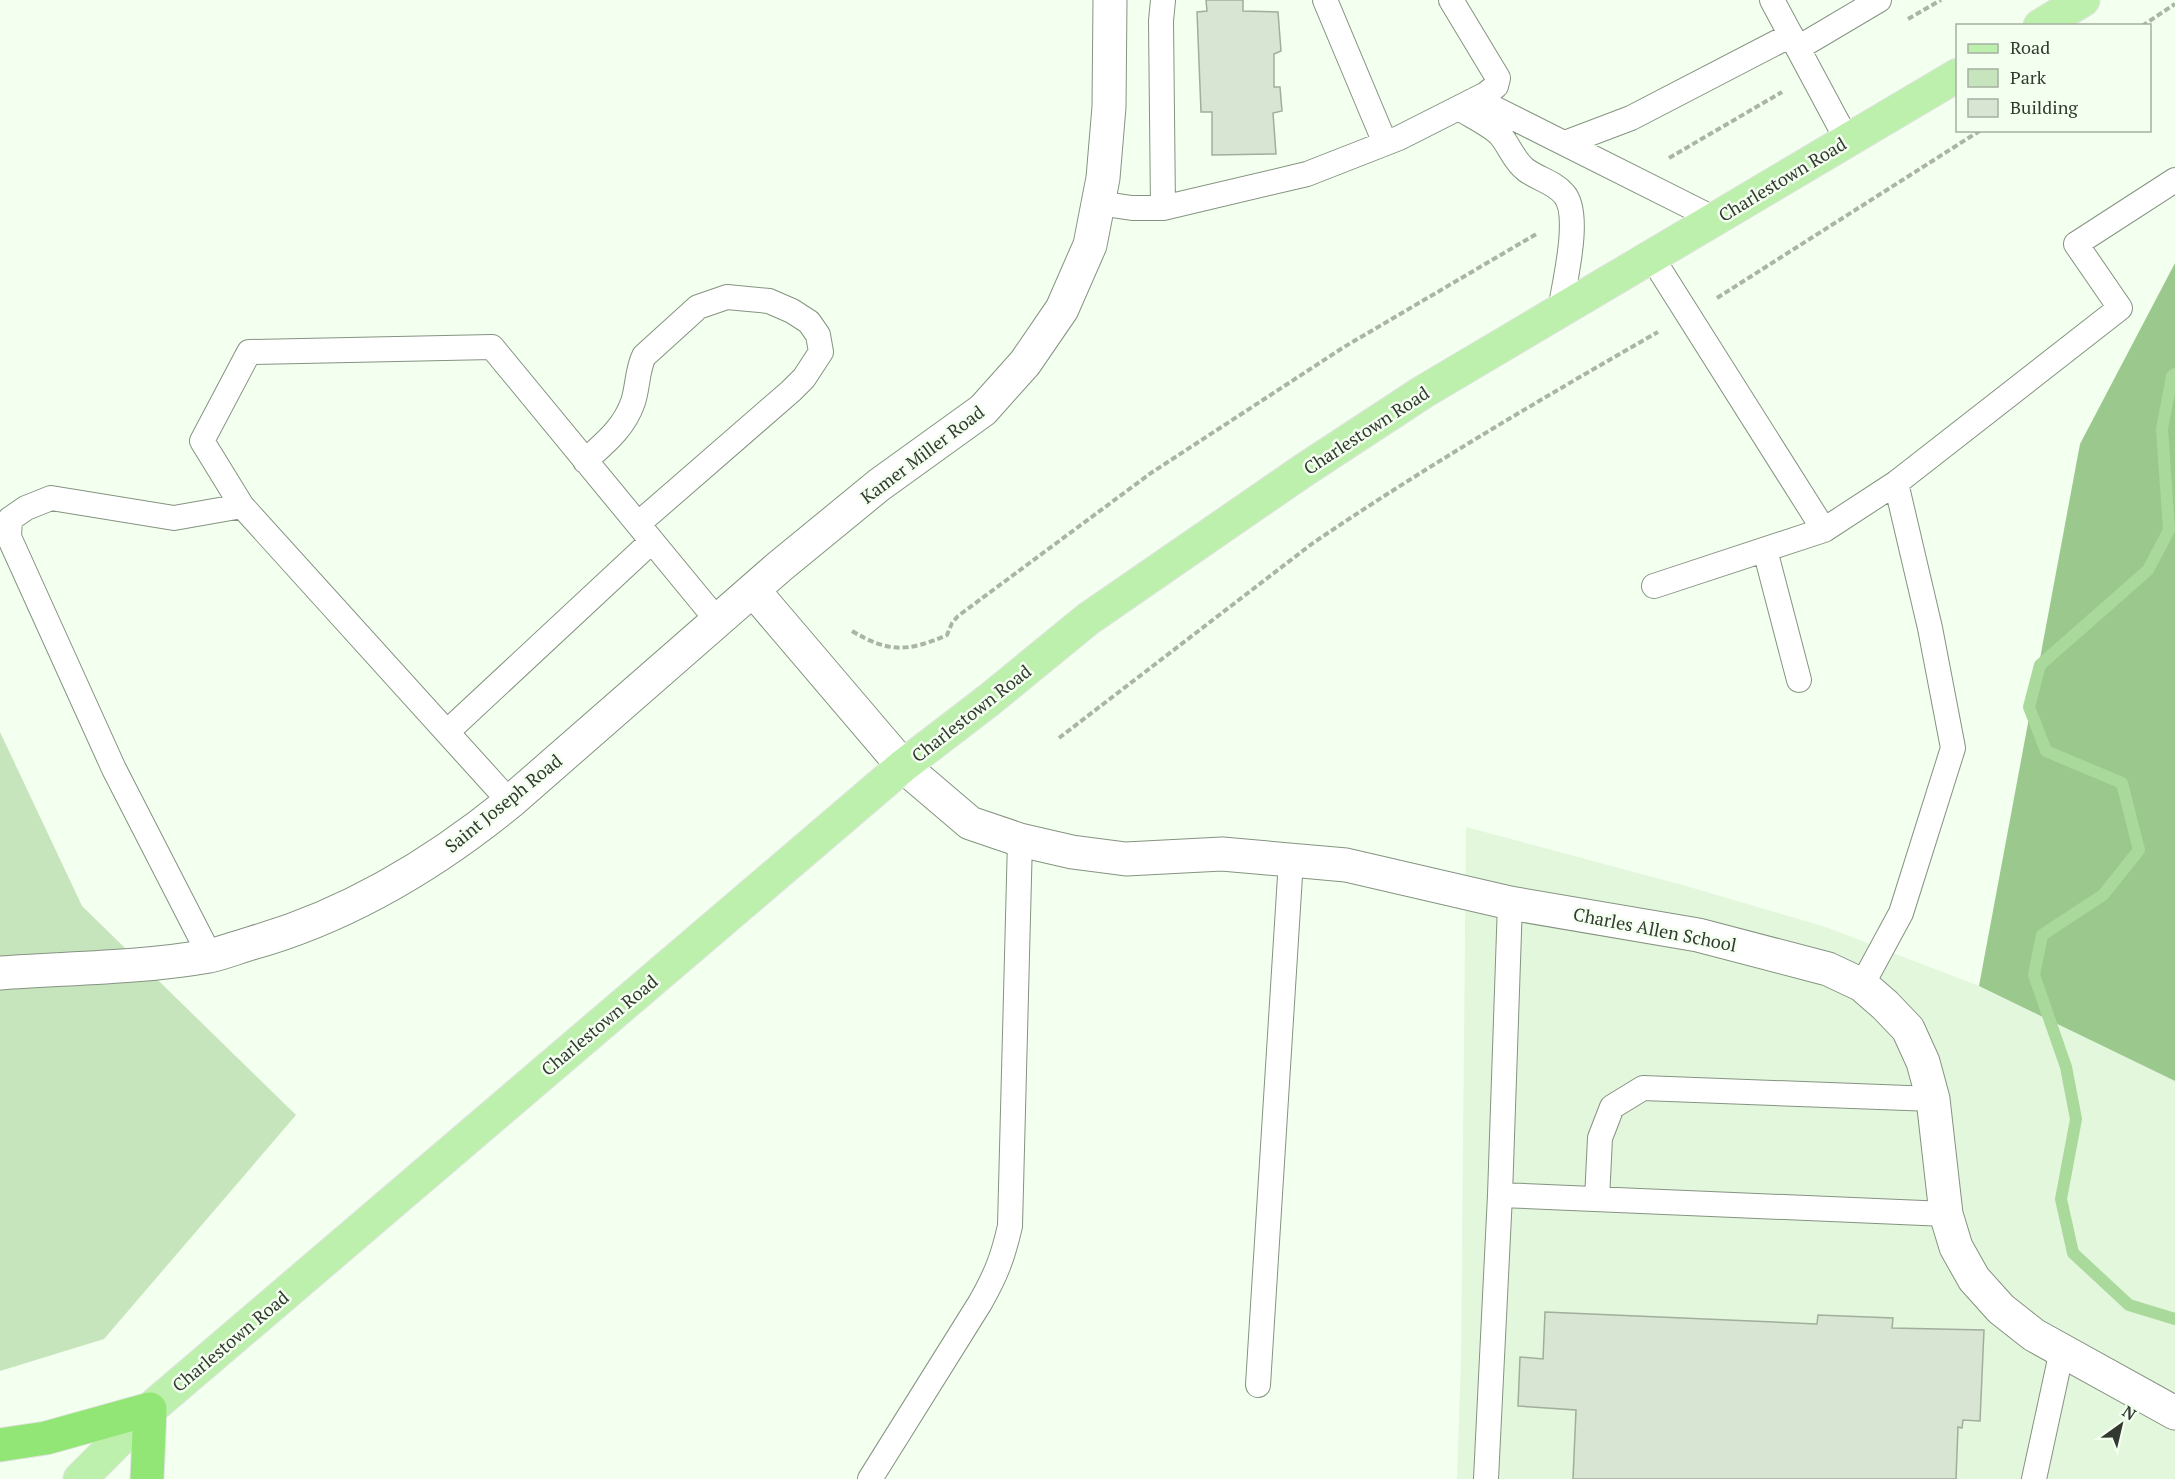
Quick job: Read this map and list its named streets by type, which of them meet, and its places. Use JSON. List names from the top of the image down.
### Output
{
  "streets": {
    "main road": ["Charlestown Road"],
    "street": ["Kamer Miller Road", "Saint Joseph Road", "Charles Allen School"]
  },
  "crossings": [
    ["Charlestown Road", "Charles Allen School"],
    ["Kamer Miller Road", "Saint Joseph Road"]
  ],
  "legend": ["Road", "Park", "Building"],
  "north": "top right"
}
